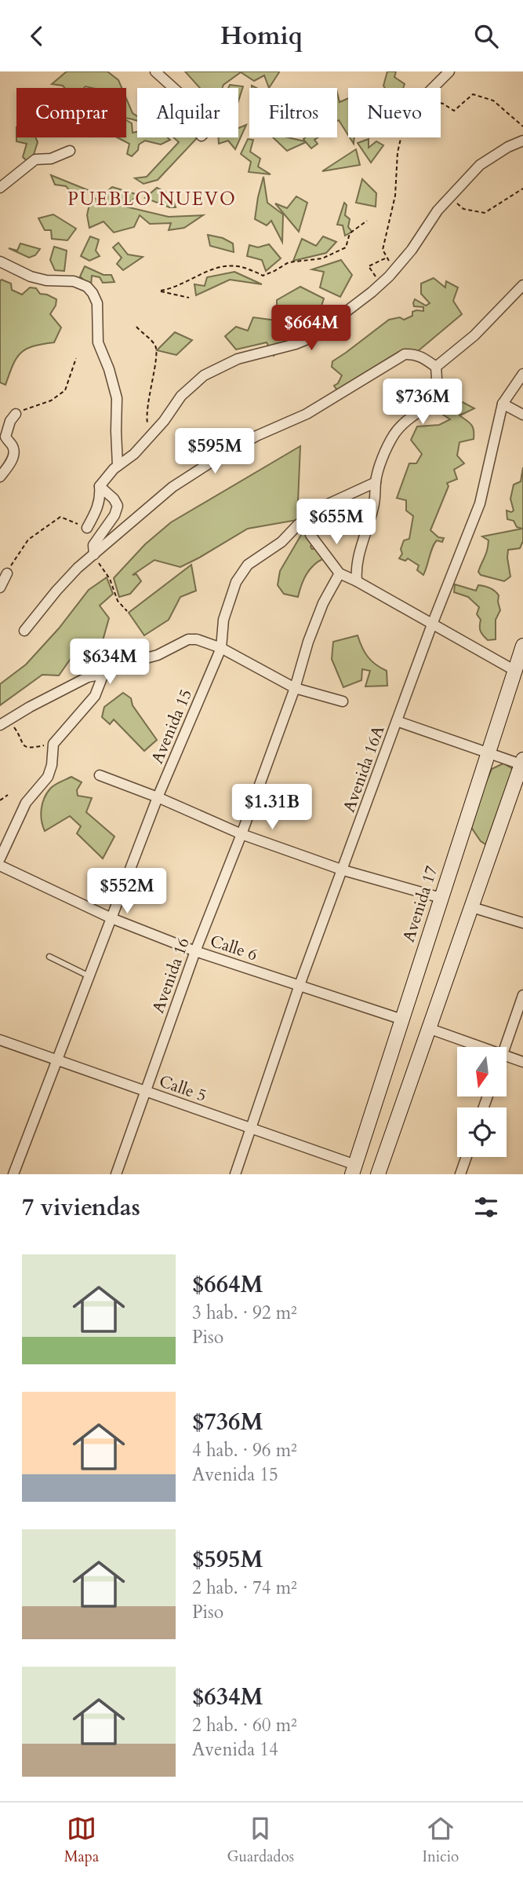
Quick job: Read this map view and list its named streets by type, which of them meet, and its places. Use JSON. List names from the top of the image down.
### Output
{
  "streets": {
    "main road": ["Avenida 17"],
    "street": [
      "Avenida 15",
      "Avenida 16A",
      "Calle 6",
      "Avenida 16",
      "Calle 5"
    ]
  },
  "crossings": [
    ["Avenida 15", "Calle 6"],
    ["Avenida 15", "Calle 5"],
    ["Avenida 16A", "Calle 6"],
    ["Avenida 16A", "Calle 5"],
    ["Avenida 17", "Calle 6"],
    ["Avenida 17", "Calle 5"],
    ["Calle 6", "Avenida 16"],
    ["Avenida 16", "Calle 5"]
  ],
  "districts": ["PUEBLO NUEVO"],
  "north": "bottom",
  "page": {
    "header": "Homiq",
    "chip": [
      "Comprar",
      "Alquilar",
      "Filtros",
      "Nuevo"
    ],
    "price": [
      "$664M",
      "$736M",
      "$595M",
      "$655M",
      "$634M",
      "$1.31B",
      "$552M"
    ],
    "heading": "7 viviendas",
    "list": [
      {
        "name": "$664M",
        "note": "3 hab. · 92 m² · Piso"
      },
      {
        "name": "$736M",
        "note": "4 hab. · 96 m² · Avenida 15"
      },
      {
        "name": "$595M",
        "note": "2 hab. · 74 m² · Piso"
      },
      {
        "name": "$634M",
        "note": "2 hab. · 60 m² · Avenida 14"
      }
    ],
    "tabs": ["Mapa", "Guardados", "Inicio"]
  }
}
